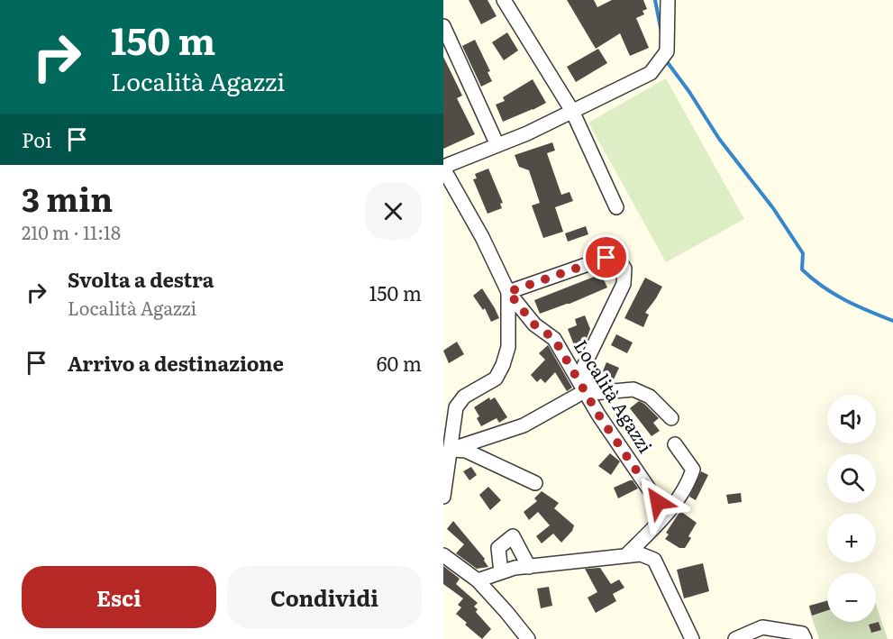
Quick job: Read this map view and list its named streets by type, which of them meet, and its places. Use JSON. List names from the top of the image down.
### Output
{
  "streets": {
    "street": ["Località Agazzi"]
  },
  "page": {
    "turn": ["150 m", "Località Agazzi"],
    "then": "Poi",
    "heading": ["3 min", "210 m · 11:18"],
    "list": [
      {
        "name": "Svolta a destra",
        "note": "Località Agazzi",
        "value": "150 m"
      },
      {
        "name": "Arrivo a destinazione",
        "value": "60 m"
      }
    ],
    "map_buttons": ["+", "−"],
    "buttons": ["Esci", "Condividi"]
  }
}
